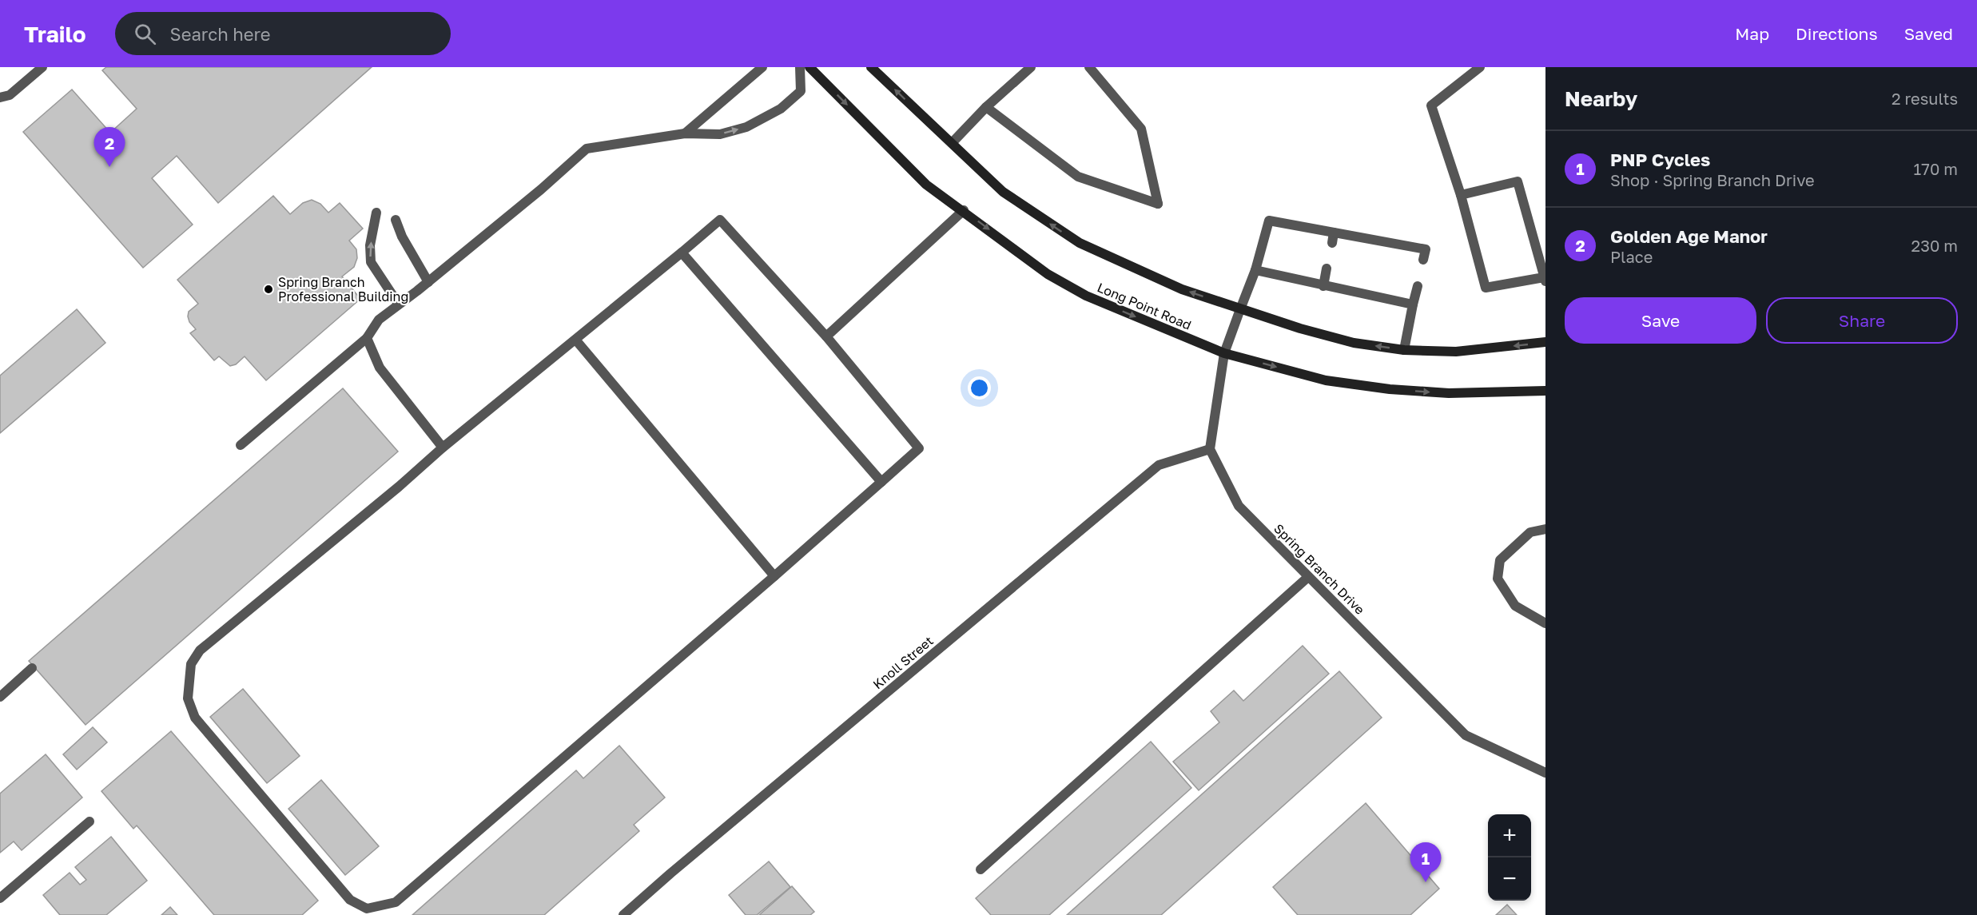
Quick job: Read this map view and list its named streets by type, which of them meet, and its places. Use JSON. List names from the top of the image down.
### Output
{
  "streets": {
    "main road": ["Long Point Road"],
    "street": ["Spring Branch Drive", "Knoll Street"]
  },
  "crossings": [
    ["Spring Branch Drive", "Knoll Street"]
  ],
  "places": ["Spring Branch Professional Building"],
  "page": {
    "header": "Trailo",
    "search": "Search here",
    "nav": ["Map", "Directions", "Saved"],
    "heading": ["Nearby", "2 results"],
    "pins": ["2", "1"],
    "list": [
      {
        "mark": "1",
        "name": "PNP Cycles",
        "note": "Shop · Spring Branch Drive",
        "value": "170 m"
      },
      {
        "mark": "2",
        "name": "Golden Age Manor",
        "note": "Place",
        "value": "230 m"
      }
    ],
    "buttons": ["Save", "Share"],
    "map_buttons": ["+", "−"]
  }
}
